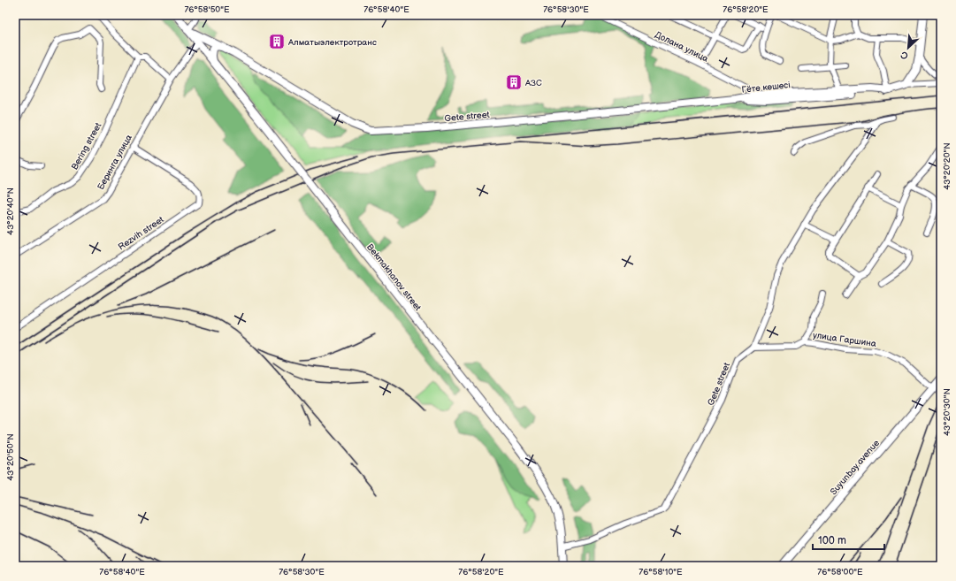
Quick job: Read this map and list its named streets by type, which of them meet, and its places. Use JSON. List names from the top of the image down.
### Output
{
  "streets": {
    "main road": [
      "Гёте көшесі",
      "Gete street",
      "Bekmakhanov street",
      "Suyunbay avenue"
    ],
    "street": [
      "Долана улица",
      "Bering street",
      "Беринга улица",
      "Rezvih street",
      "улица Гаршина"
    ]
  },
  "crossings": [
    ["Долана улица", "Гёте көшесі"],
    ["Гёте көшесі", "Gete street"],
    ["Gete street", "Bekmakhanov street"],
    ["Gete street", "улица Гаршина"],
    ["Беринга улица", "Rezvih street"],
    ["Беринга улица", "Bekmakhanov street"],
    ["улица Гаршина", "Suyunbay avenue"]
  ],
  "places": {
    "building": ["Алматыэлектротранс", "АЗС"]
  },
  "scale_bar": "100 m",
  "north": "bottom left",
  "coordinates": [
    "76°58'50\"E",
    "76°58'40\"E",
    "76°58'30\"E",
    "76°58'20\"E",
    "43°20'20\"N",
    "43°20'40\"N",
    "43°20'30\"N",
    "43°20'50\"N",
    "76°58'10\"E",
    "76°58'00\"E"
  ]
}
